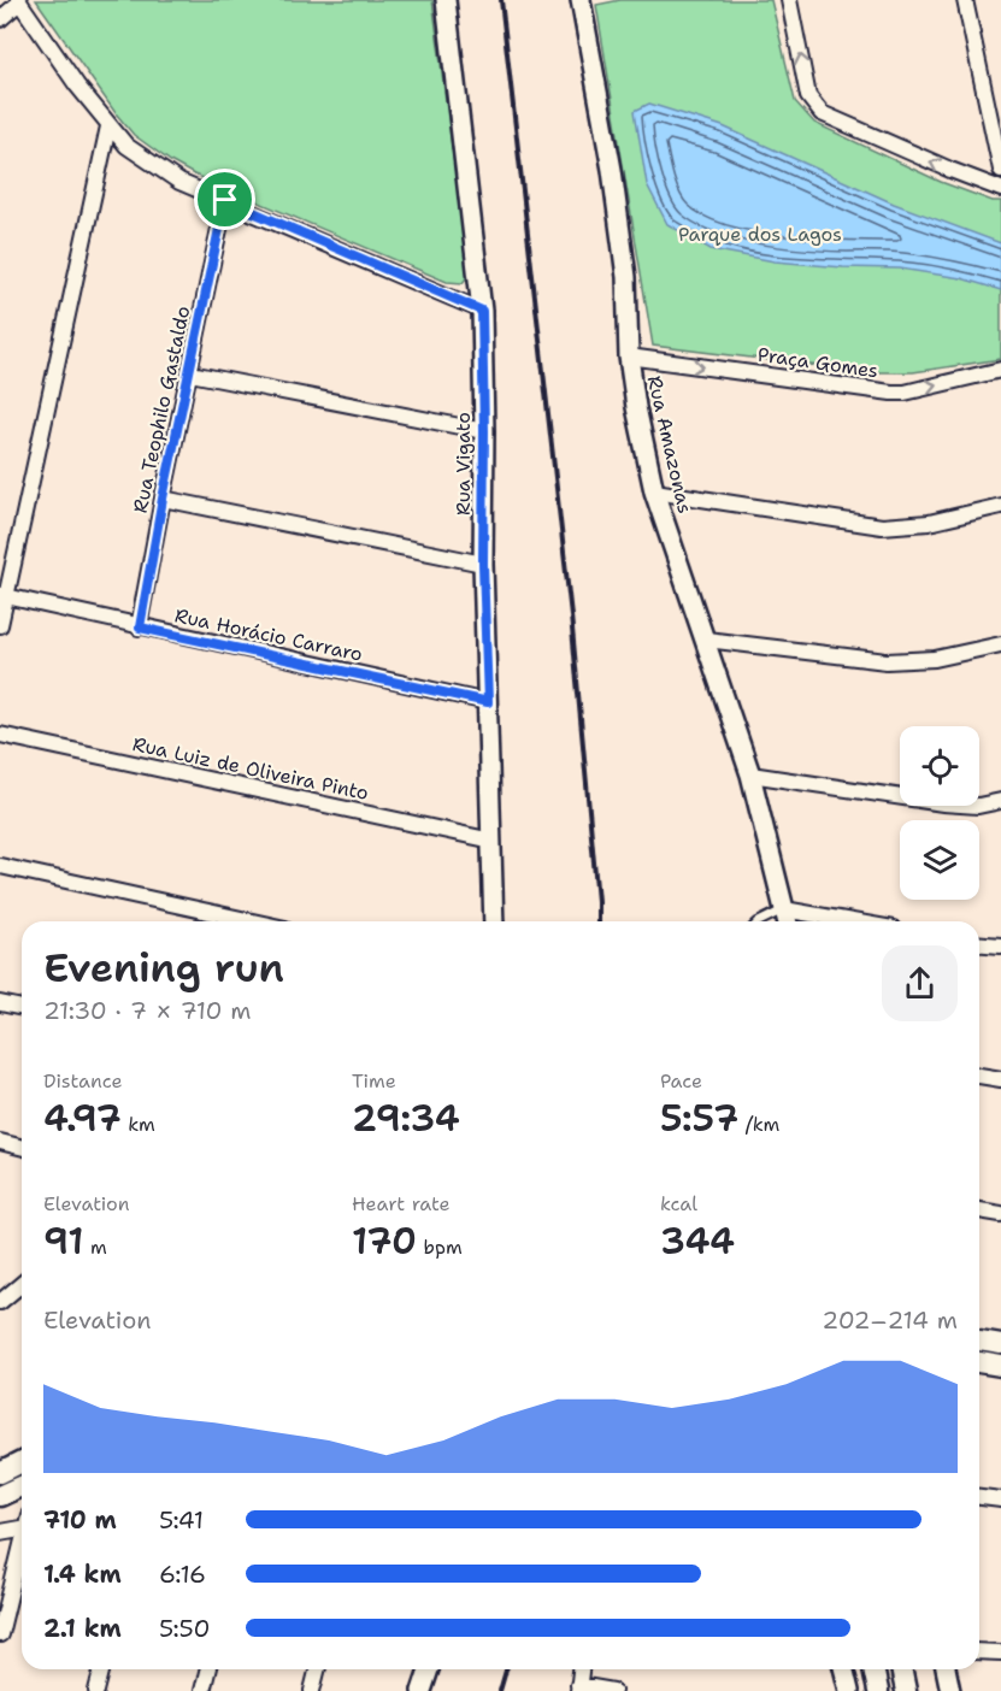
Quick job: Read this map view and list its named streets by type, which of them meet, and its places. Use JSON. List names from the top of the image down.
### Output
{
  "streets": {
    "street": [
      "Praça Gomes",
      "Rua Teophilo Gastaldo",
      "Rua Amazonas",
      "Rua Vigato",
      "Rua Horácio Carraro",
      "Rua Luiz de Oliveira Pinto"
    ]
  },
  "crossings": [
    ["Praça Gomes", "Rua Amazonas"],
    ["Rua Teophilo Gastaldo", "Rua Horácio Carraro"],
    ["Rua Vigato", "Rua Horácio Carraro"],
    ["Rua Vigato", "Rua Luiz de Oliveira Pinto"]
  ],
  "one_way": ["Praça Gomes"],
  "parks": ["Parque dos Lagos"],
  "page": {
    "heading": ["Evening run", "21:30 · 7 × 710 m"],
    "stats": [
      ["Distance", "4.97 km"],
      ["Time", "29:34"],
      ["Pace", "5:57 /km"],
      ["Elevation", "91 m"],
      ["Heart rate", "170 bpm"],
      ["kcal", "344"]
    ],
    "chart": ["Elevation", "202–214 m"],
    "list": [
      {
        "name": "710 m",
        "note": "5:41"
      },
      {
        "name": "1.4 km",
        "note": "6:16"
      },
      {
        "name": "2.1 km",
        "note": "5:50"
      }
    ]
  }
}
